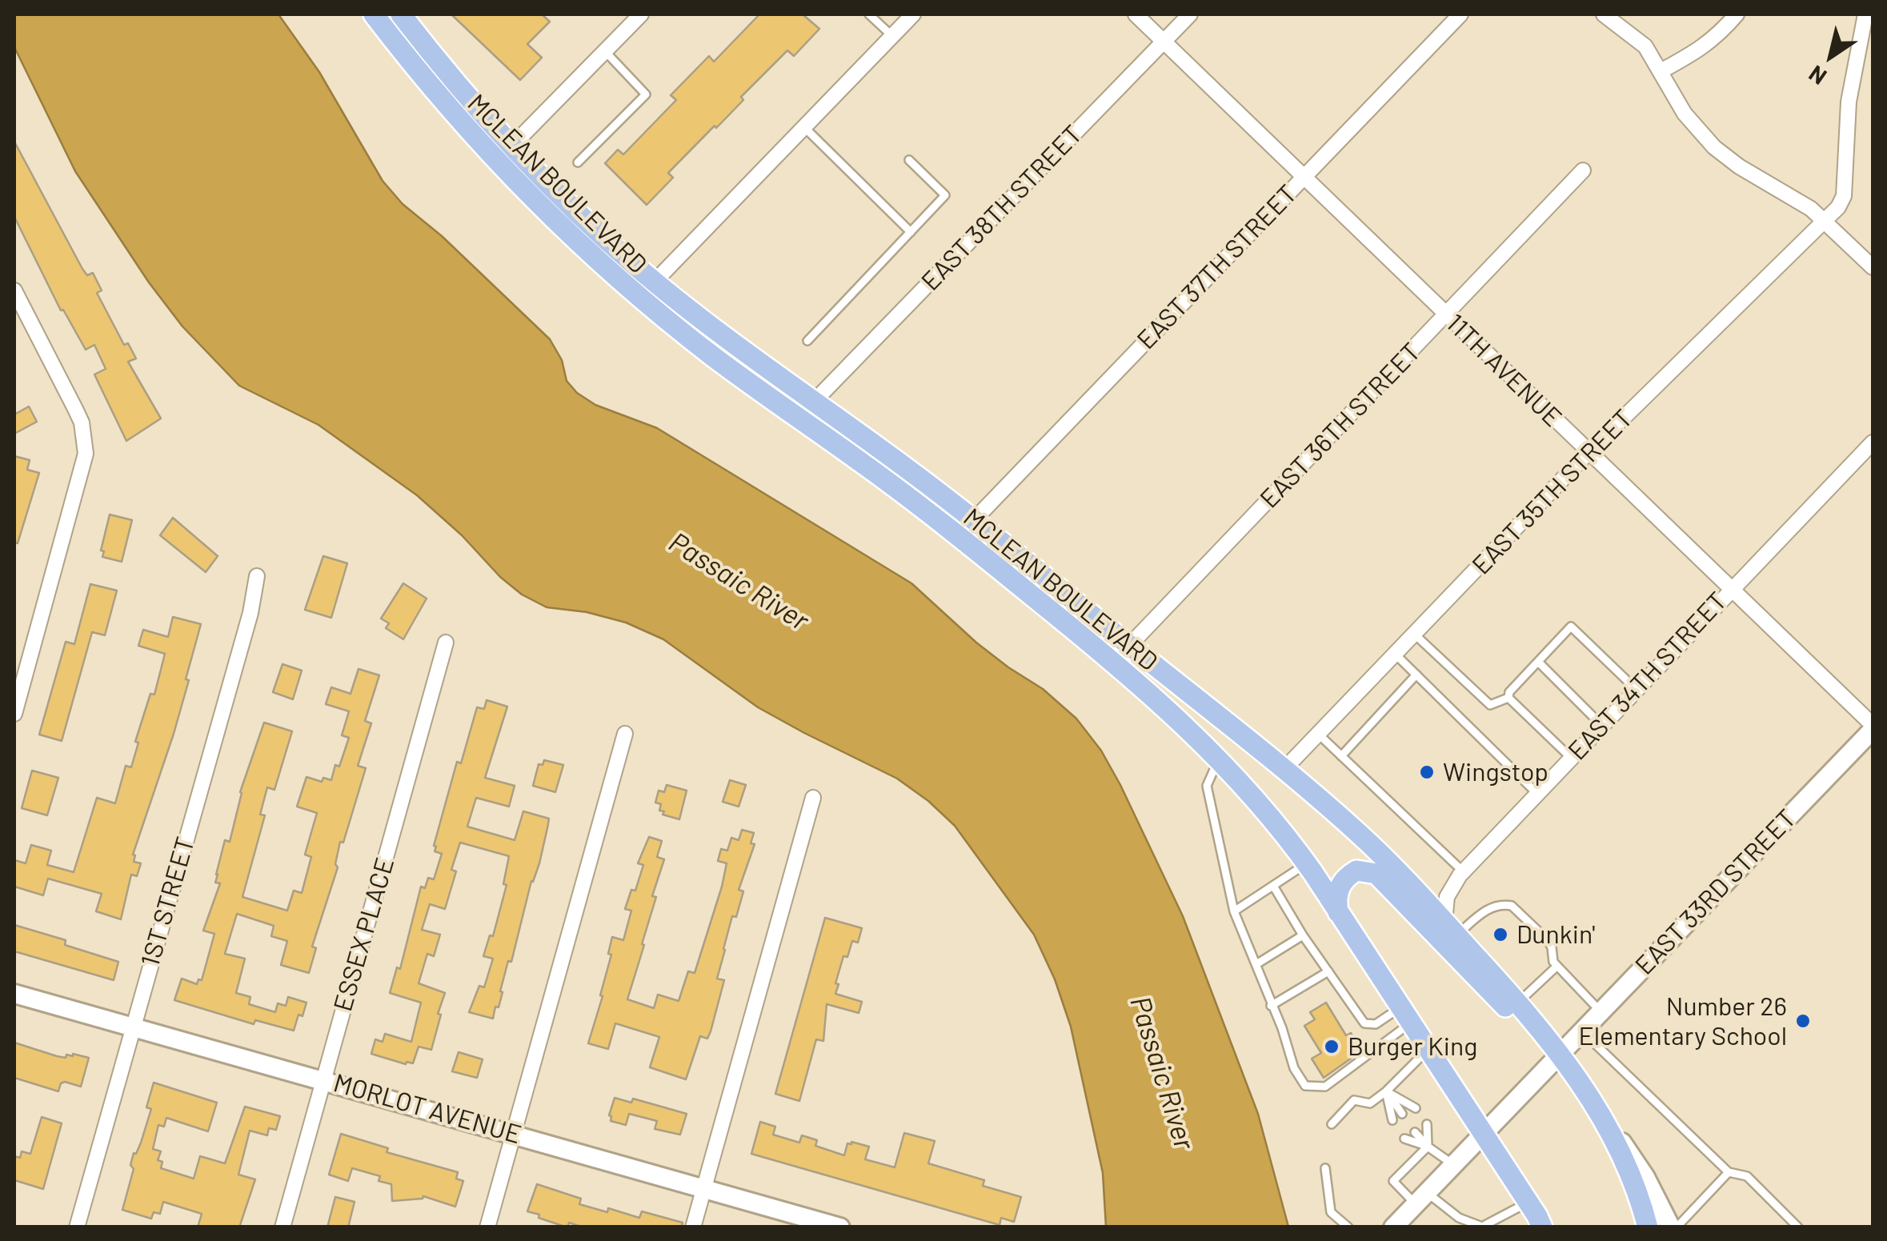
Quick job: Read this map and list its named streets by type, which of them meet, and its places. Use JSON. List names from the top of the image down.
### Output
{
  "streets": {
    "main road": ["MCLEAN BOULEVARD", "EAST 33RD STREET", "MORLOT AVENUE"],
    "street": [
      "EAST 38TH STREET",
      "EAST 37TH STREET",
      "11TH AVENUE",
      "EAST 36TH STREET",
      "EAST 35TH STREET",
      "EAST 34TH STREET",
      "1ST STREET",
      "ESSEX PLACE"
    ]
  },
  "crossings": [
    ["MCLEAN BOULEVARD", "EAST 38TH STREET"],
    ["MCLEAN BOULEVARD", "EAST 37TH STREET"],
    ["MCLEAN BOULEVARD", "EAST 36TH STREET"],
    ["MCLEAN BOULEVARD", "EAST 35TH STREET"],
    ["MCLEAN BOULEVARD", "EAST 34TH STREET"],
    ["MCLEAN BOULEVARD", "EAST 33RD STREET"],
    ["EAST 38TH STREET", "11TH AVENUE"],
    ["EAST 37TH STREET", "11TH AVENUE"],
    ["11TH AVENUE", "EAST 36TH STREET"],
    ["11TH AVENUE", "EAST 35TH STREET"],
    ["11TH AVENUE", "EAST 34TH STREET"],
    ["11TH AVENUE", "EAST 33RD STREET"],
    ["1ST STREET", "MORLOT AVENUE"],
    ["ESSEX PLACE", "MORLOT AVENUE"]
  ],
  "water": ["Passaic River"],
  "places": [
    "Wingstop",
    "Dunkin'",
    "Number 26 Elementary School",
    "Burger King"
  ],
  "north": "bottom left"
}
